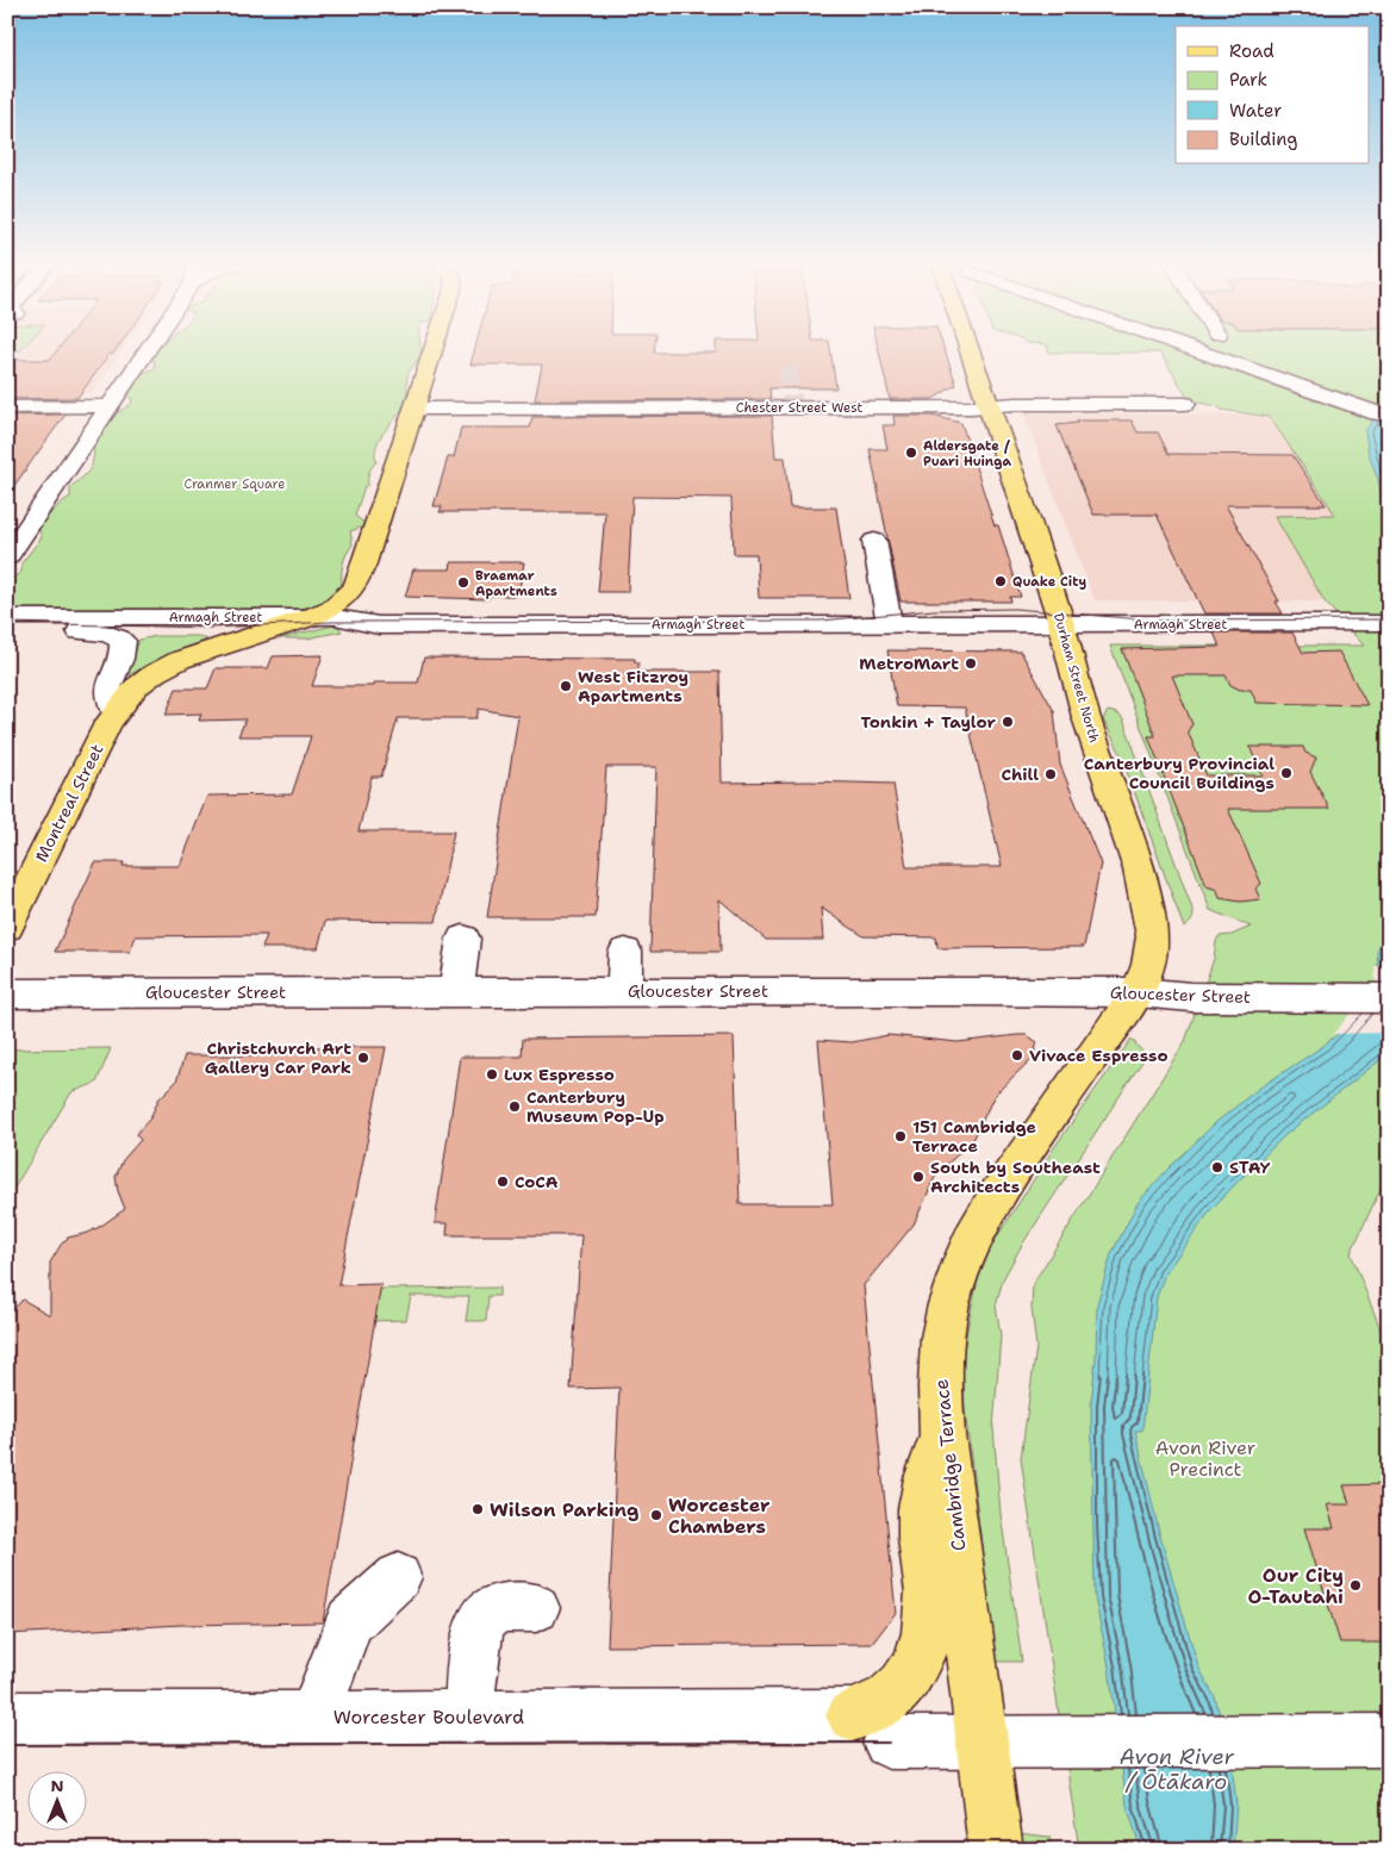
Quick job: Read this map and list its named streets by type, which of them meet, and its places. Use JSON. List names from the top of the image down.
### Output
{
  "streets": {
    "main road": ["Durham Street North", "Montreal Street", "Cambridge Terrace"],
    "street": [
      "Chester Street West",
      "Armagh Street",
      "Gloucester Street",
      "Worcester Boulevard"
    ]
  },
  "crossings": [
    ["Chester Street West", "Durham Street North"],
    ["Armagh Street", "Durham Street North"],
    ["Armagh Street", "Montreal Street"],
    ["Durham Street North", "Gloucester Street"],
    ["Durham Street North", "Cambridge Terrace"],
    ["Gloucester Street", "Cambridge Terrace"],
    ["Cambridge Terrace", "Worcester Boulevard"]
  ],
  "water": ["Avon River / Ōtākaro"],
  "parks": ["Cranmer Square", "Avon River Precinct"],
  "places": [
    "Aldersgate / Puari Huinga",
    "Quake City",
    "Braemar Apartments",
    "MetroMart",
    "West Fitzroy Apartments",
    "Tonkin + Taylor",
    "Canterbury Provincial Council Buildings",
    "Chill",
    "Vivace Espresso",
    "Christchurch Art Gallery Car Park",
    "Lux Espresso",
    "Canterbury Museum Pop-Up",
    "151 Cambridge Terrace",
    "STAY",
    "South by Southeast Architects",
    "CoCA",
    "Wilson Parking",
    "Worcester Chambers",
    "Our City O-Tautahi"
  ],
  "legend": [
    "Road",
    "Park",
    "Water",
    "Building"
  ],
  "north": "top"
}
